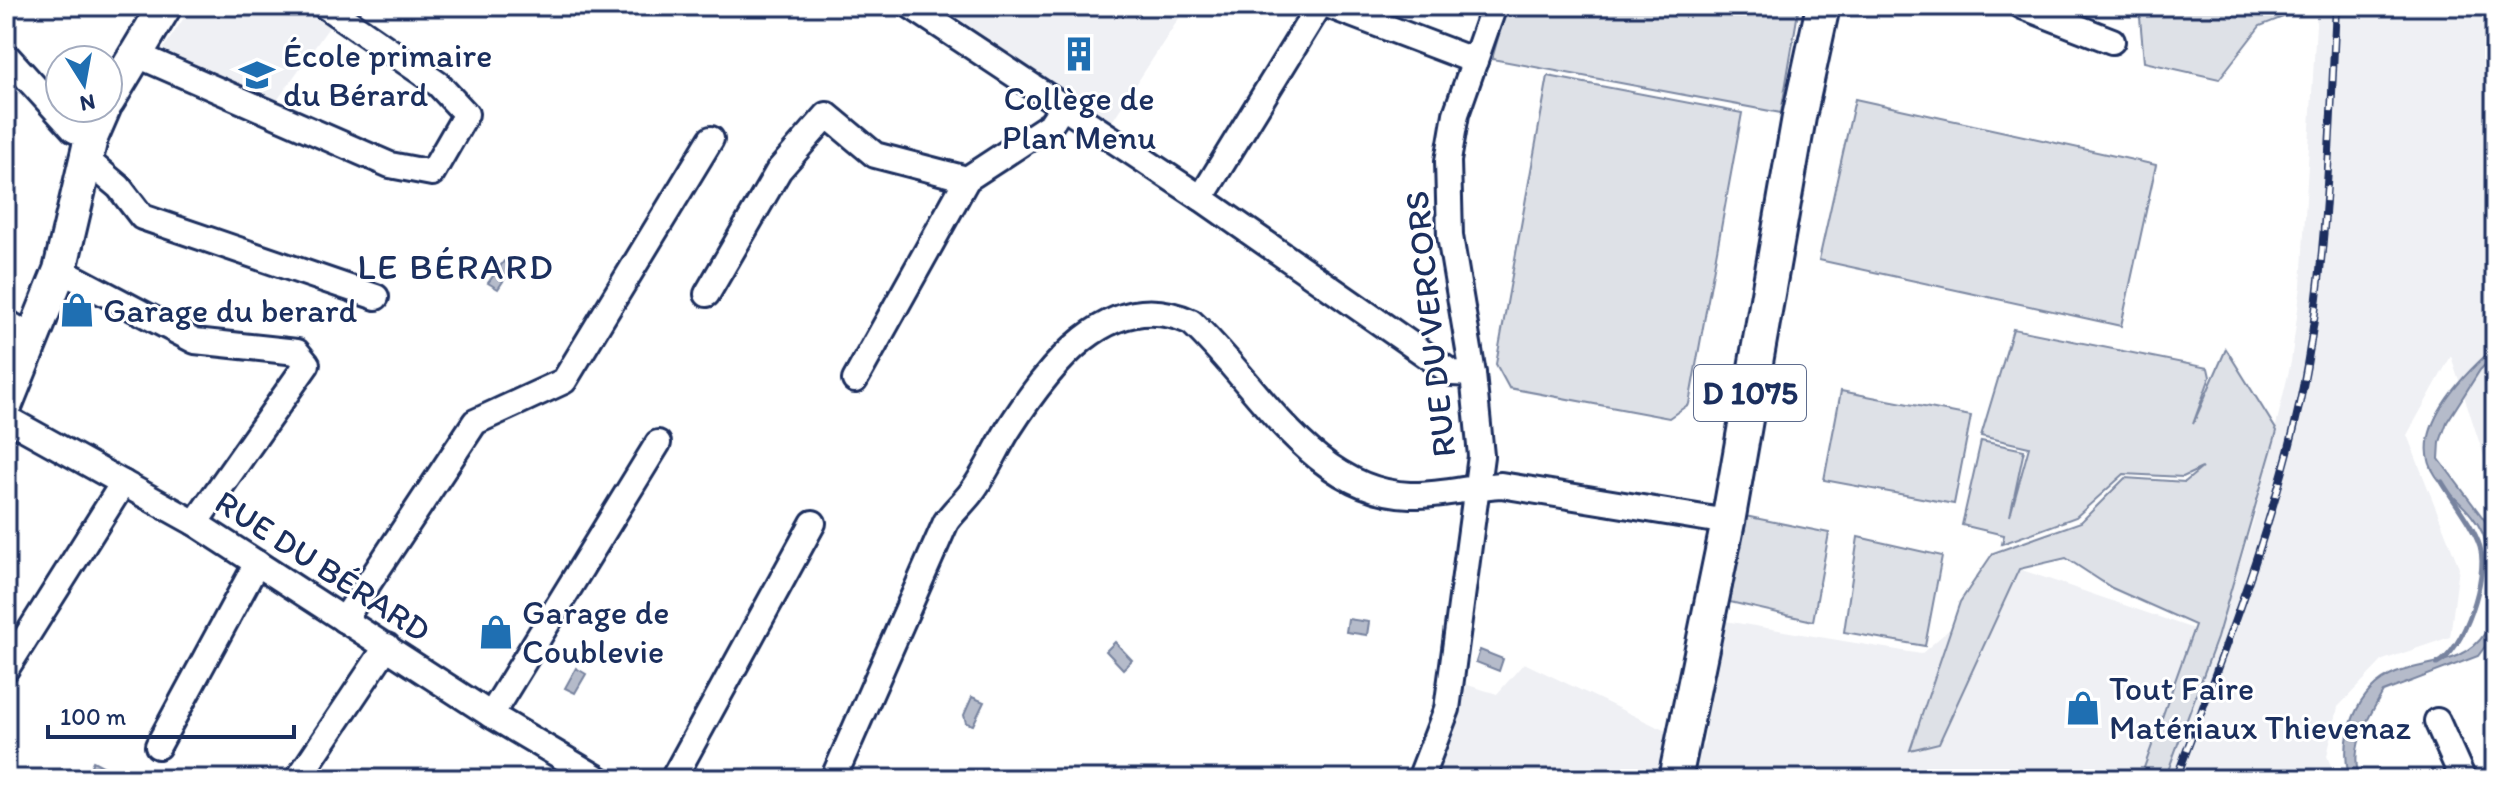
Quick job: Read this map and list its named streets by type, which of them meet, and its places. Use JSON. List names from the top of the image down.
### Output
{
  "streets": {
    "main road": ["D 1075"],
    "street": ["RUE DU VERCORS", "RUE DU BÉRARD"]
  },
  "districts": ["LE BÉRARD"],
  "places": {
    "building": ["Collège de Plan Menu"],
    "school or university": ["École primaire du Bérard"],
    "shop": ["Garage du berard", "Garage de Coublevie", "Tout Faire Matériaux Thievenaz"]
  },
  "scale_bar": "100 m",
  "north": "bottom"
}
